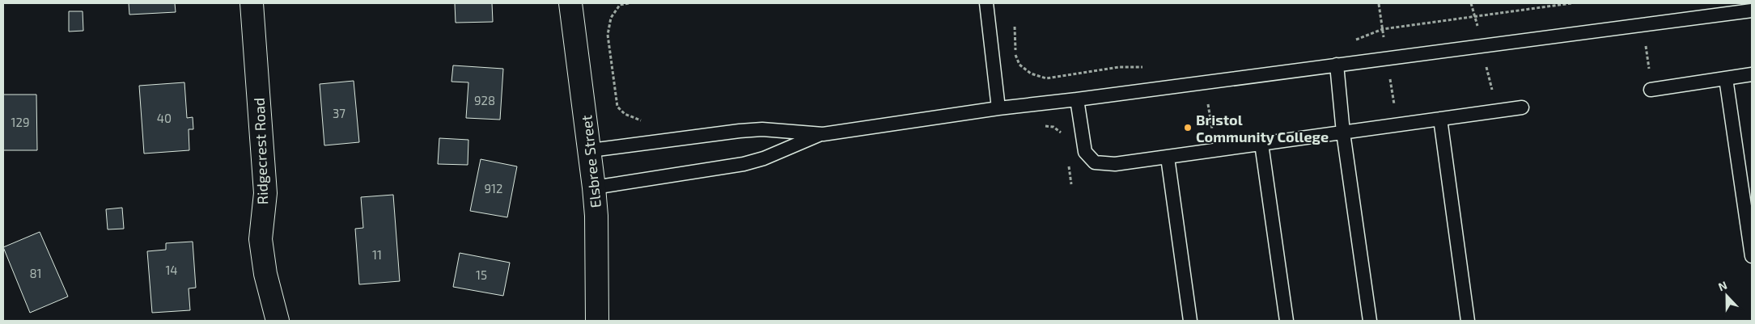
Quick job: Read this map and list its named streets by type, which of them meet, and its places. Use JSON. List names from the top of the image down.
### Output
{
  "streets": {
    "street": ["Ridgecrest Road", "Elsbree Street"]
  },
  "places": ["Bristol Community College"],
  "house_numbers": [
    "928",
    "37",
    "40",
    "129",
    "912",
    "11",
    "14",
    "81",
    "15"
  ],
  "north": "top"
}
